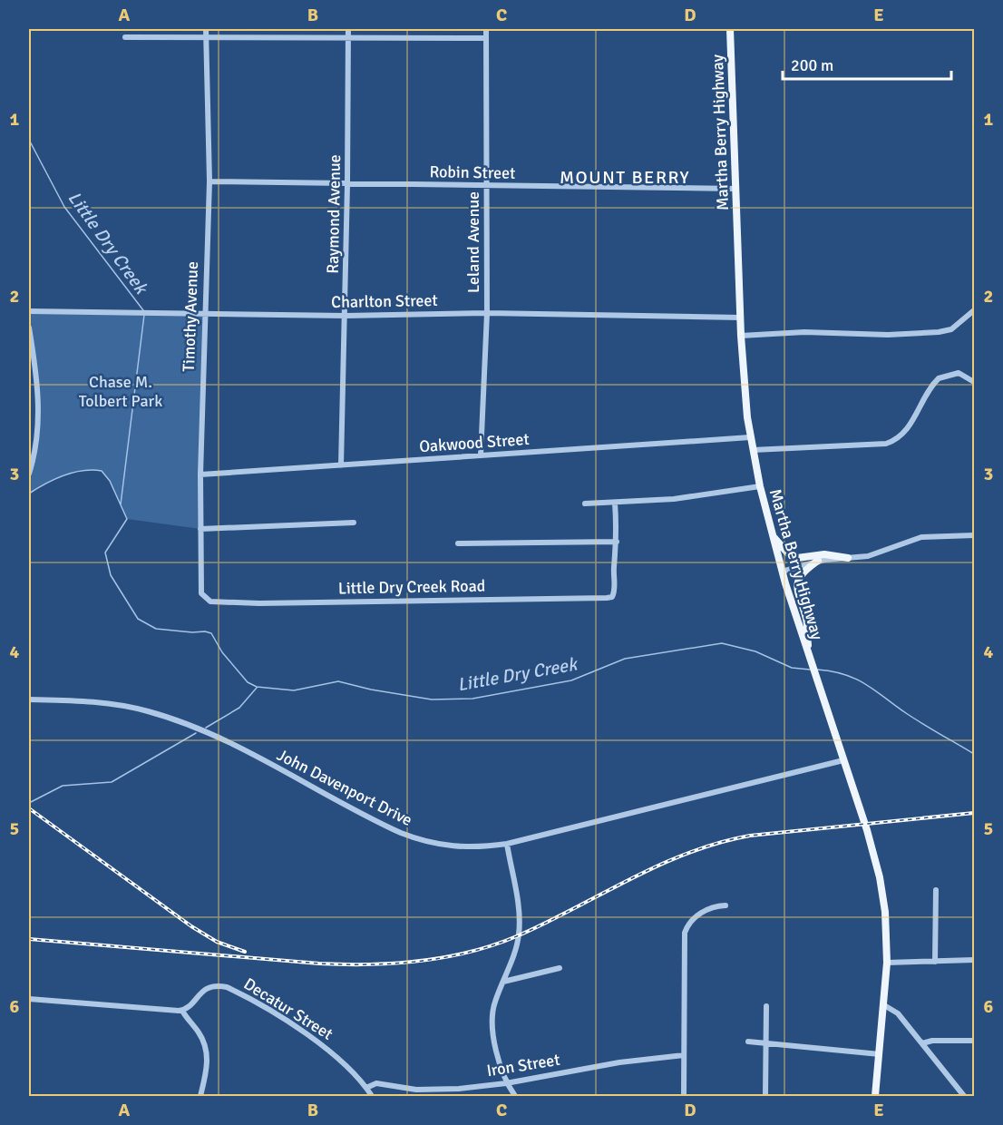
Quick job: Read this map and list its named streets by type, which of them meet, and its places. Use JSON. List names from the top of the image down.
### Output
{
  "streets": {
    "main road": ["Martha Berry Highway"],
    "street": [
      "Robin Street",
      "Raymond Avenue",
      "Leland Avenue",
      "Charlton Street",
      "Timothy Avenue",
      "Oakwood Street",
      "Little Dry Creek Road",
      "John Davenport Drive",
      "Decatur Street",
      "Iron Street"
    ]
  },
  "crossings": [
    ["Martha Berry Highway", "Robin Street"],
    ["Martha Berry Highway", "Charlton Street"],
    ["Martha Berry Highway", "Oakwood Street"],
    ["Martha Berry Highway", "John Davenport Drive"],
    ["Robin Street", "Raymond Avenue"],
    ["Robin Street", "Leland Avenue"],
    ["Robin Street", "Timothy Avenue"],
    ["Raymond Avenue", "Charlton Street"],
    ["Raymond Avenue", "Oakwood Street"],
    ["Leland Avenue", "Charlton Street"],
    ["Leland Avenue", "Oakwood Street"],
    ["Charlton Street", "Timothy Avenue"],
    ["Timothy Avenue", "Oakwood Street"],
    ["Timothy Avenue", "Little Dry Creek Road"],
    ["Decatur Street", "Iron Street"]
  ],
  "districts": ["MOUNT BERRY"],
  "water": ["Little Dry Creek"],
  "parks": ["Chase M. Tolbert Park"],
  "scale_bar": "200 m",
  "grid": {
    "columns": [
      "A",
      "B",
      "C",
      "D",
      "E"
    ],
    "rows": [
      "1",
      "2",
      "3",
      "4",
      "5",
      "6"
    ]
  }
}
